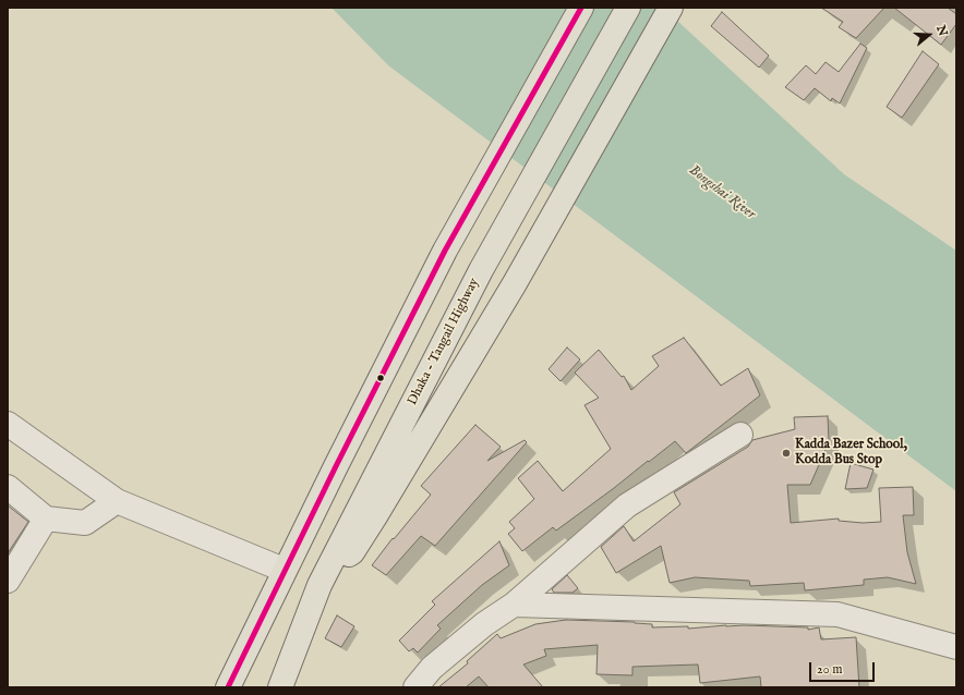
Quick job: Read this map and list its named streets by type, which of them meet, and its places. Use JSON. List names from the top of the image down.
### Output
{
  "streets": {
    "highway": ["Dhaka - Tangail Highway"]
  },
  "water": ["Bongshai River"],
  "places": ["Kadda Bazer School, Kodda Bus Stop"],
  "scale_bar": "20 m",
  "north": "right"
}
